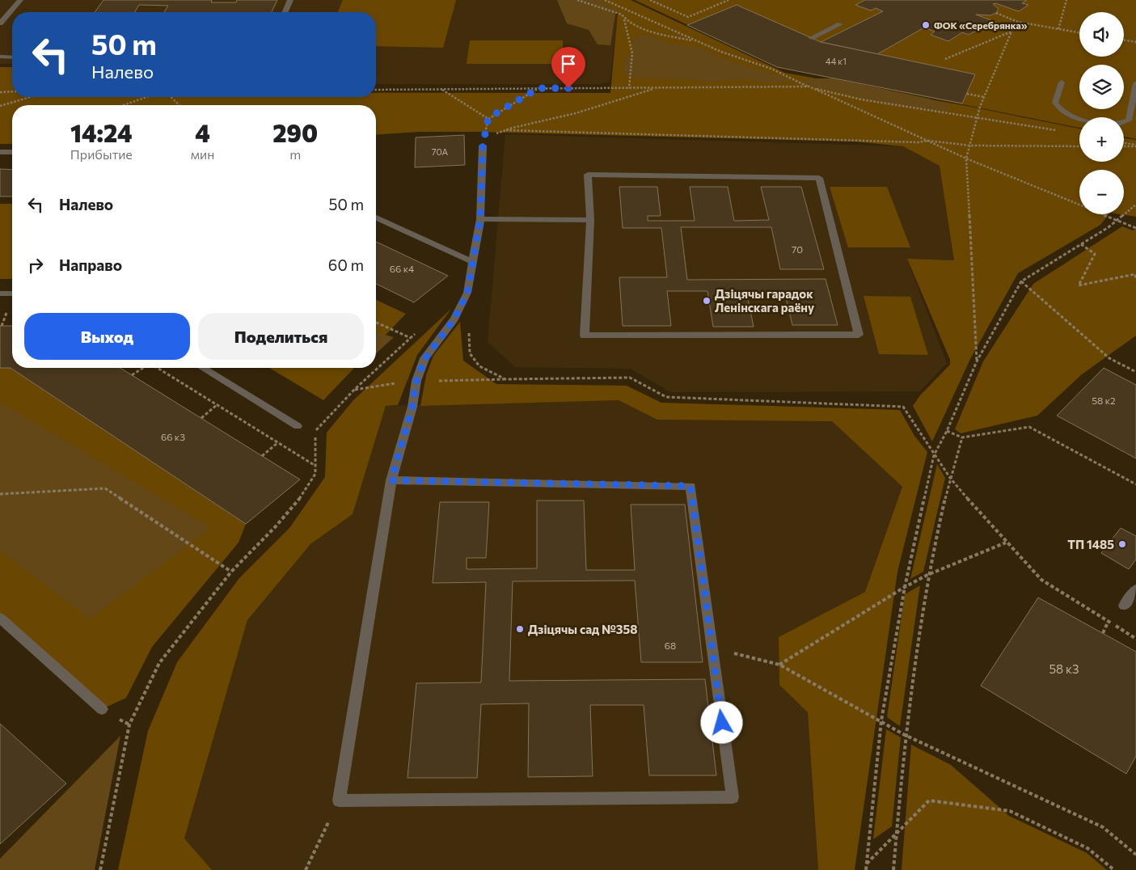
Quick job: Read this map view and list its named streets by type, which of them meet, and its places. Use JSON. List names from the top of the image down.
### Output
{
  "places": [
    "ФОК «Серебрянка»",
    "Дзіцячы гарадок Ленінскага раёну",
    "ТП 1485",
    "Дзіцячы сад №358"
  ],
  "house_numbers": [
    "44 к1",
    "70А",
    "70",
    "66 к4",
    "58 к2",
    "66 к3",
    "68",
    "58 к3"
  ],
  "page": {
    "map_buttons": ["+", "−"],
    "turn": ["50 m", "Налево"],
    "eta": [
      "14:24",
      "Прибытие",
      "4",
      "мин",
      "290",
      "m"
    ],
    "list": [
      {
        "name": "Налево",
        "value": "50 m"
      },
      {
        "name": "Направо",
        "value": "60 m"
      }
    ],
    "buttons": ["Выход", "Поделиться"]
  }
}
